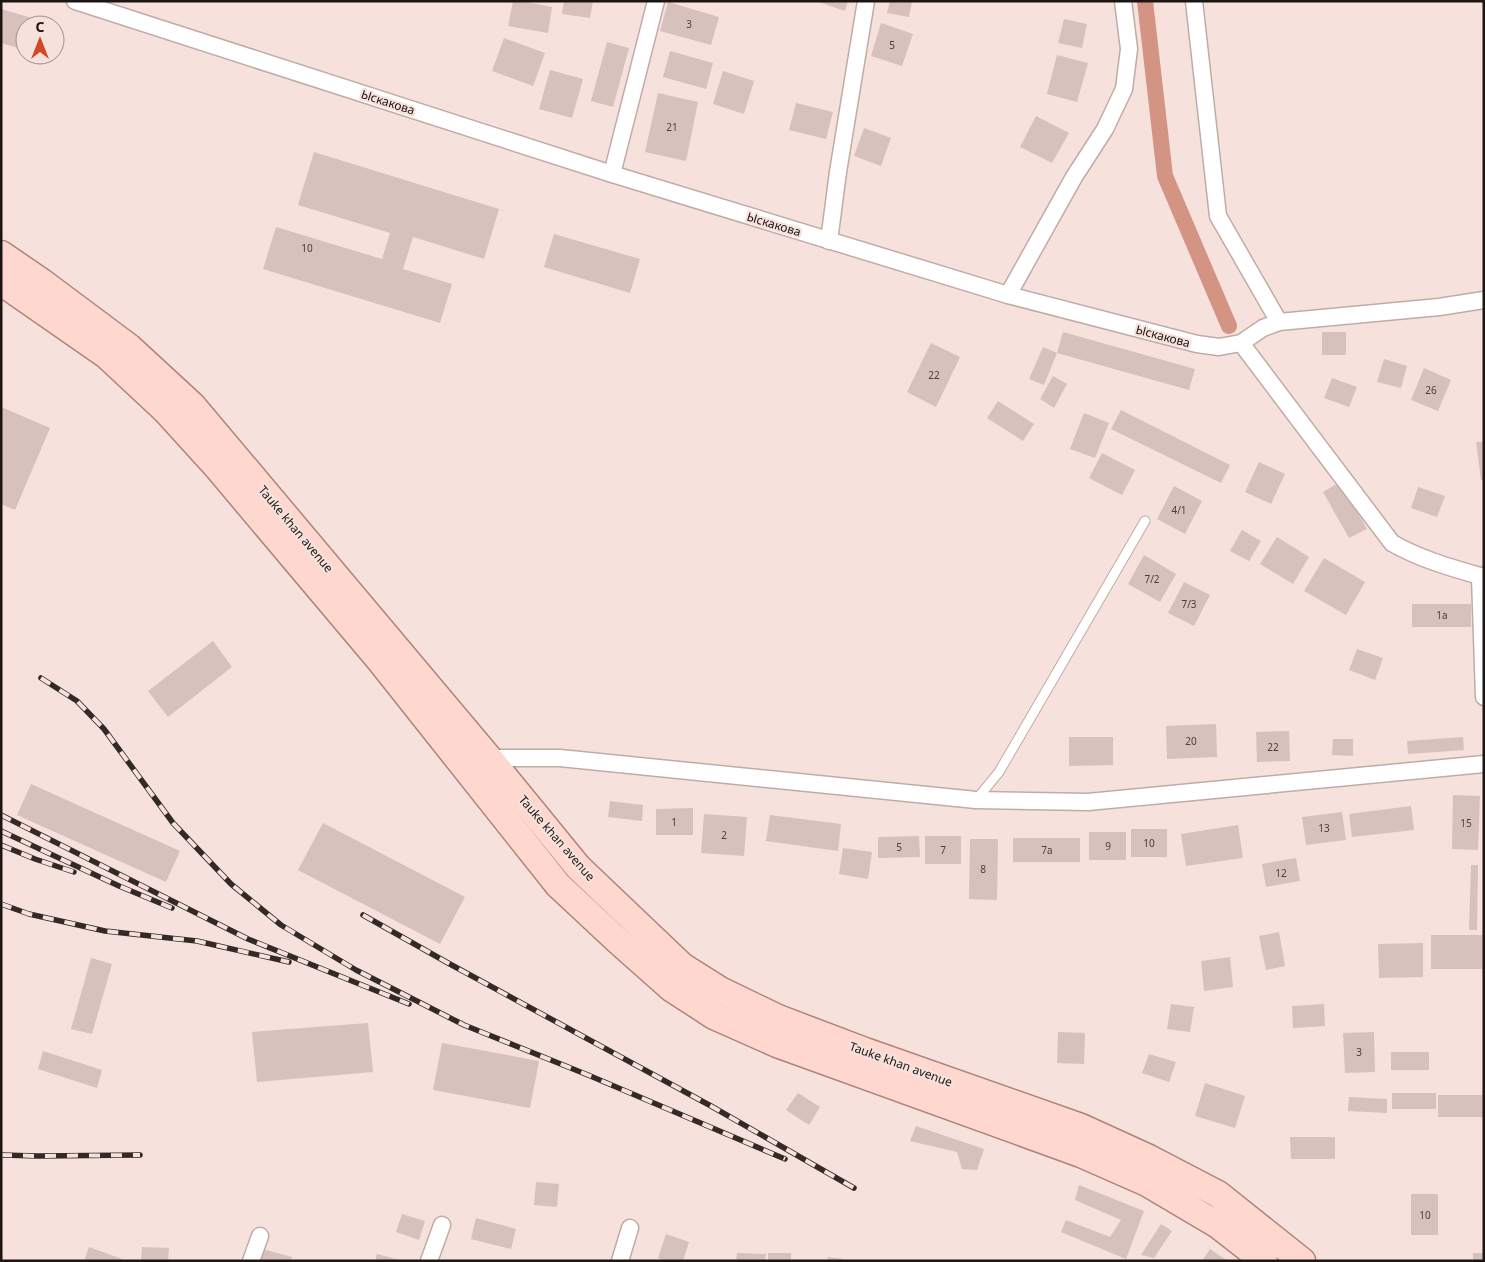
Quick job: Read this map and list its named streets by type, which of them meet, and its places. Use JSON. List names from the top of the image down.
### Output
{
  "streets": {
    "main road": ["Tauke khan avenue"],
    "street": ["Ыскакова"]
  },
  "house_numbers": [
    "3",
    "5",
    "21",
    "10",
    "22",
    "26",
    "4/1",
    "7/2",
    "7/3",
    "1а",
    "20",
    "22",
    "1",
    "15",
    "13",
    "2",
    "10",
    "9",
    "5",
    "7",
    "7а",
    "8",
    "12",
    "3",
    "10"
  ],
  "north": "top"
}
